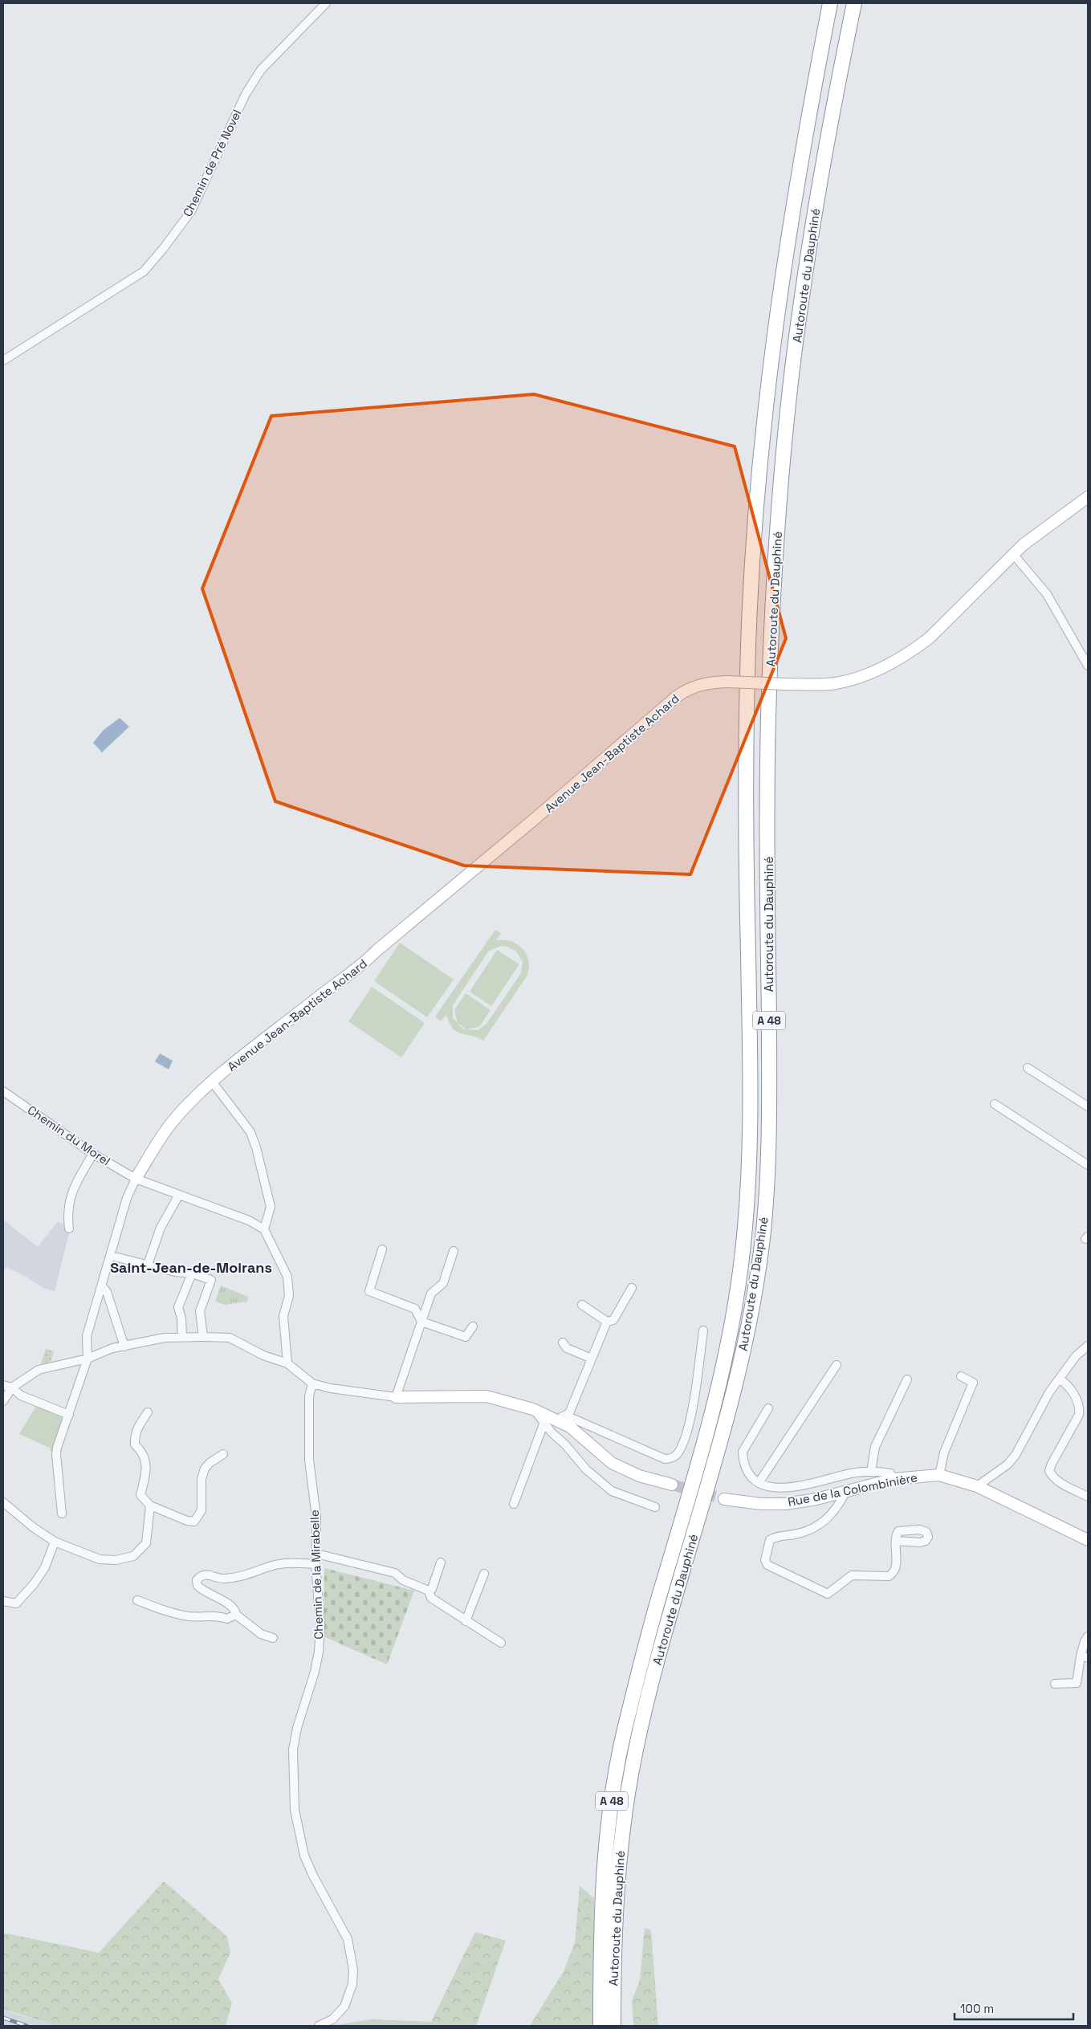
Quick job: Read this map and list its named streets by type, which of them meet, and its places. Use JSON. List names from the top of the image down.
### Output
{
  "streets": {
    "highway": ["Autoroute du Dauphiné", "A 48"],
    "street": [
      "Chemin de Pré Novel",
      "Avenue Jean-Baptiste Achard",
      "Chemin du Morel",
      "Rue de la Colombinière",
      "Chemin de la Mirabelle"
    ]
  },
  "crossings": [
    ["Avenue Jean-Baptiste Achard", "Chemin du Morel"]
  ],
  "districts": ["Saint-Jean-de-Moirans"],
  "scale_bar": "100 m"
}
